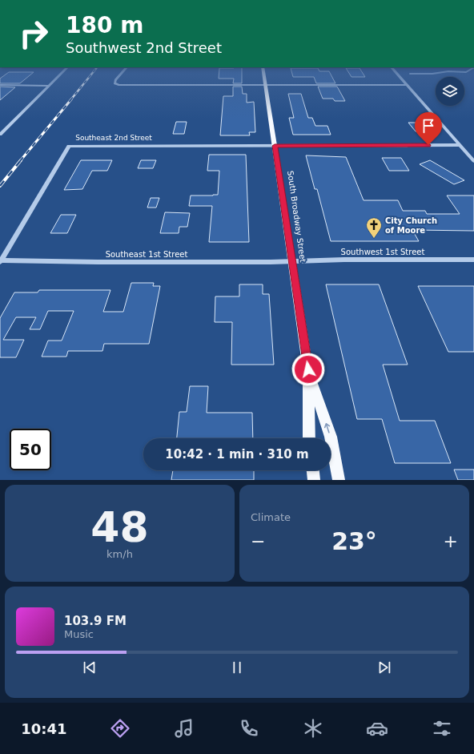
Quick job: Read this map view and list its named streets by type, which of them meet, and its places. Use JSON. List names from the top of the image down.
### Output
{
  "streets": {
    "main road": ["South Broadway Street"],
    "street": ["Southeast 2nd Street", "Southwest 1st Street", "Southeast 1st Street"]
  },
  "crossings": [
    ["Southeast 2nd Street", "South Broadway Street"],
    ["Southeast 2nd Street", "Southeast 1st Street"],
    ["South Broadway Street", "Southwest 1st Street"],
    ["South Broadway Street", "Southeast 1st Street"],
    ["Southwest 1st Street", "Southeast 1st Street"]
  ],
  "places": {
    "church": ["City Church of Moore"]
  },
  "page": {
    "turn": ["180 m", "Southwest 2nd Street"],
    "limit": "50",
    "trip": "10:42 · 1 min · 310 m",
    "tile": [
      ["48", "km/h"],
      "Climate"
    ],
    "heat": ["−", "23°", "+"],
    "song": ["103.9 FM", "Music"],
    "tabs": "10:41"
  }
}
